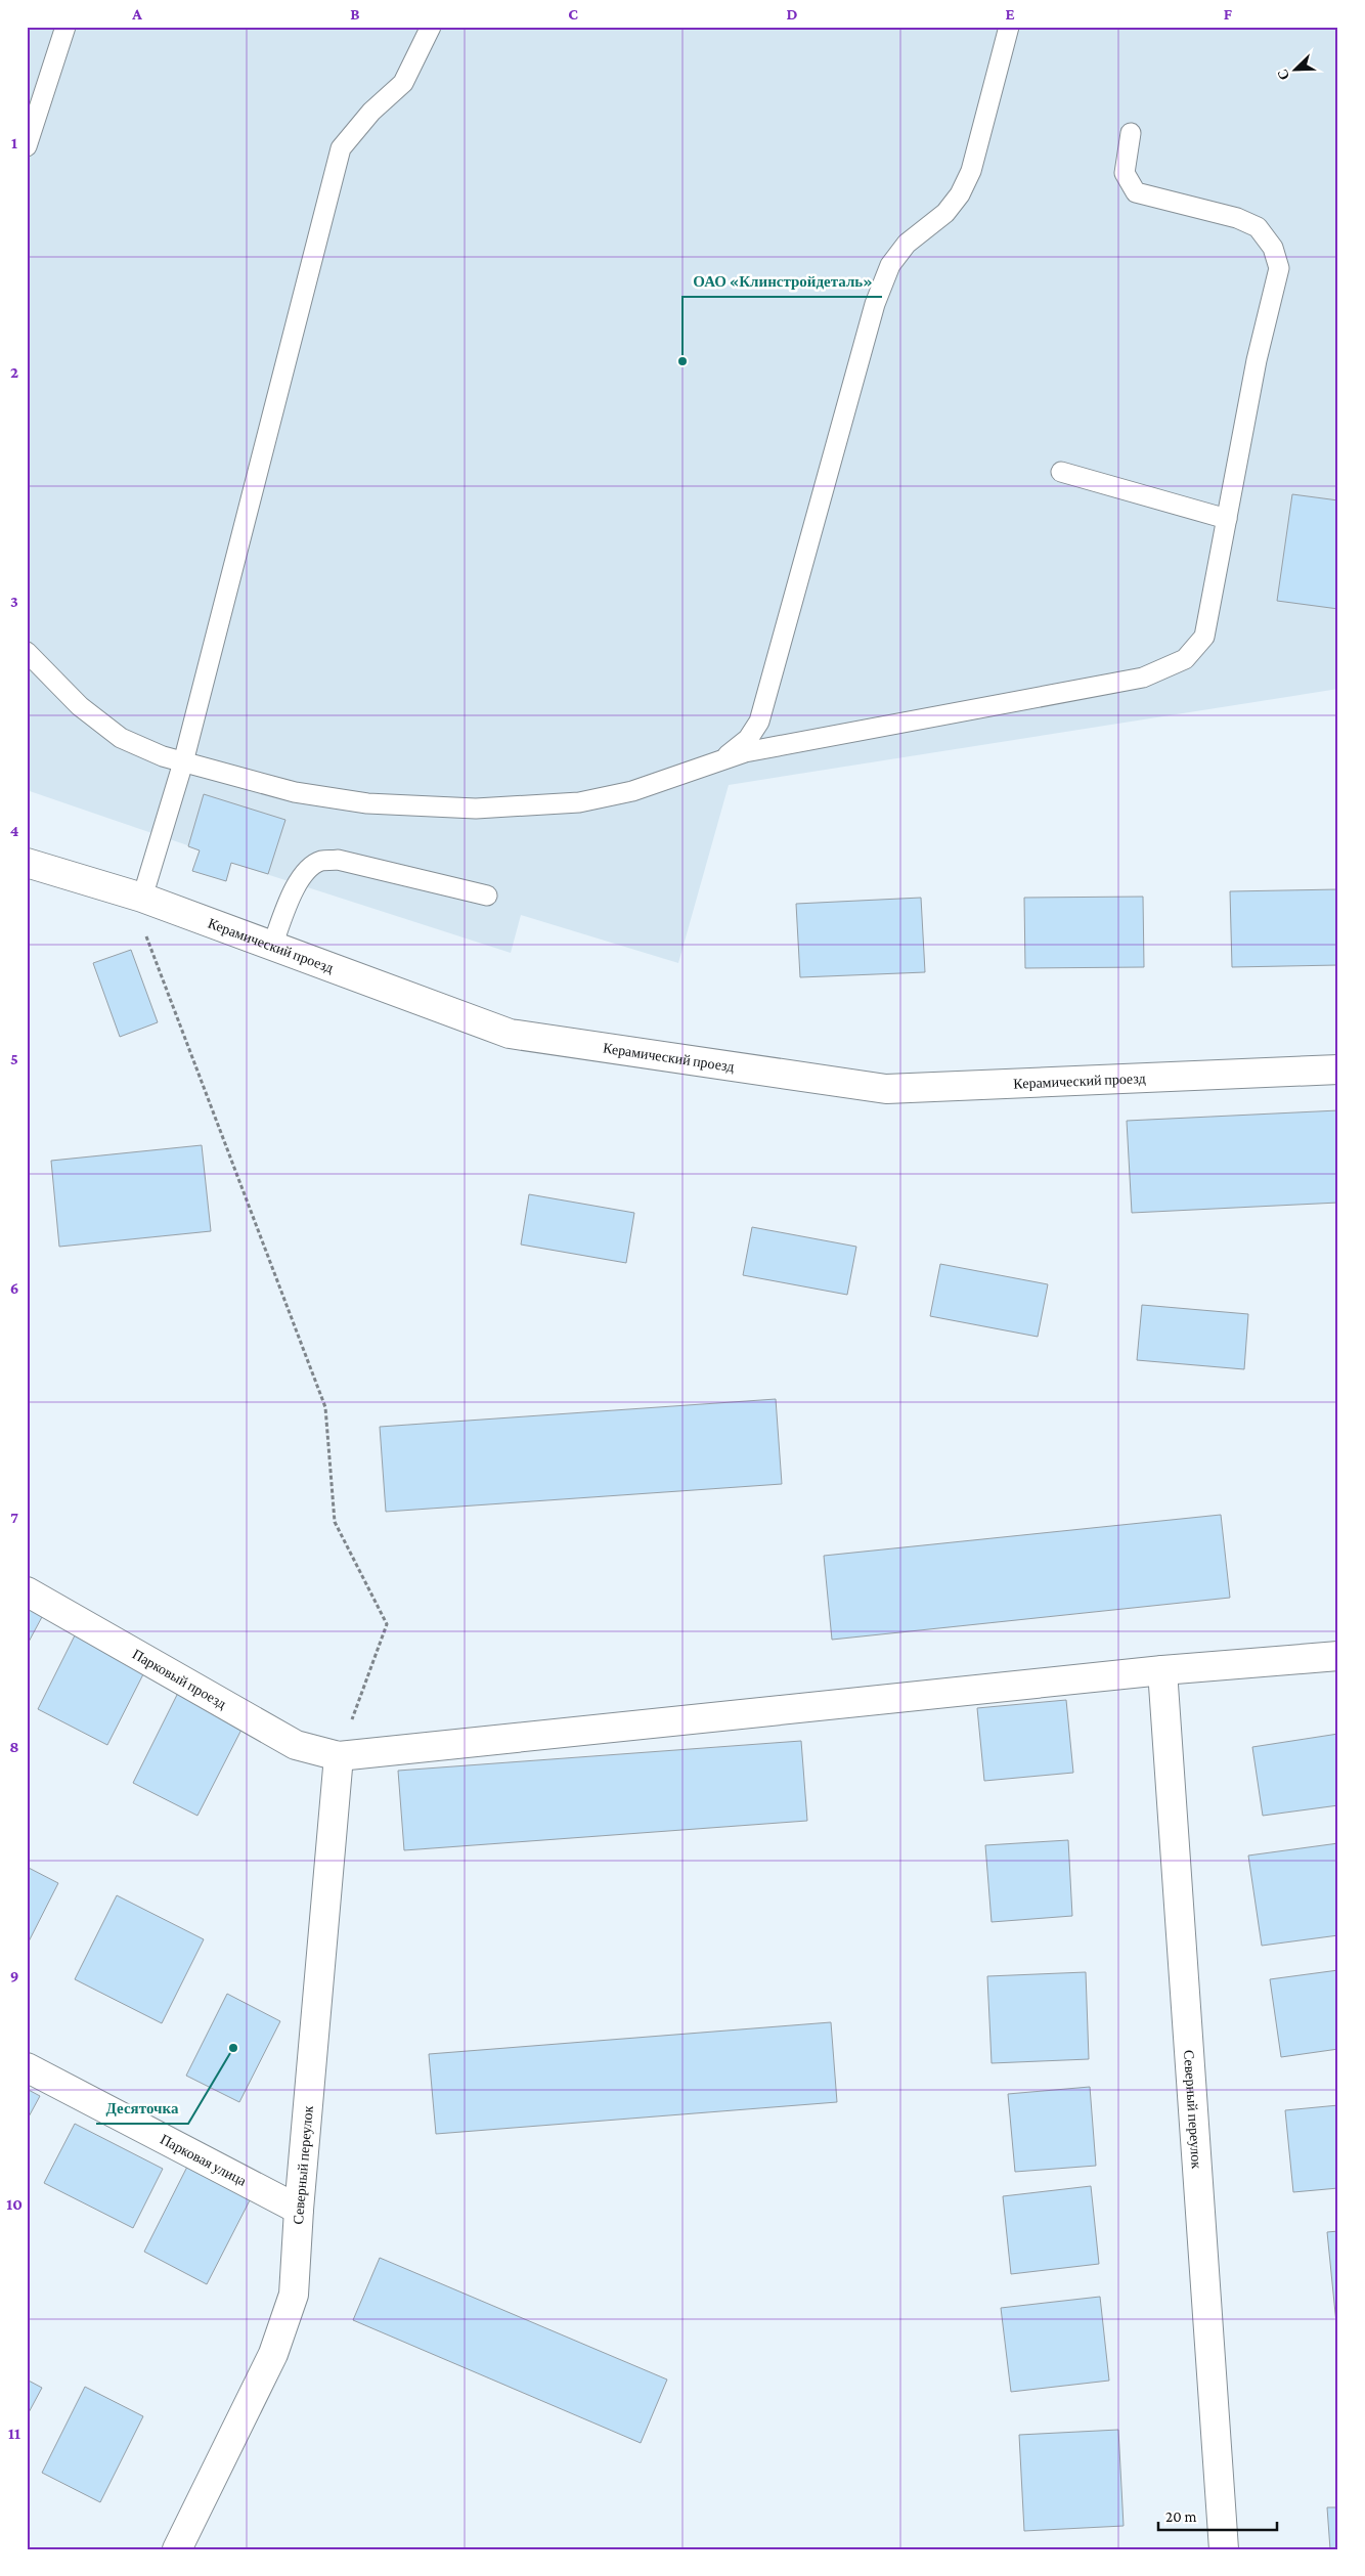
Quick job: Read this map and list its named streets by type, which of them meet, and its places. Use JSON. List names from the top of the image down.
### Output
{
  "streets": {
    "street": [
      "Керамический проезд",
      "Парковый проезд",
      "Северный переулок",
      "Парковая улица"
    ]
  },
  "crossings": [
    ["Парковый проезд", "Северный переулок"],
    ["Северный переулок", "Парковая улица"]
  ],
  "places": ["ОАО «Клинстройдеталь»", "Десяточка"],
  "scale_bar": "20 m",
  "north": "bottom left",
  "grid": {
    "columns": [
      "A",
      "B",
      "C",
      "D",
      "E",
      "F"
    ],
    "rows": [
      "1",
      "2",
      "3",
      "4",
      "5",
      "6",
      "7",
      "8",
      "9",
      "10",
      "11"
    ]
  }
}
